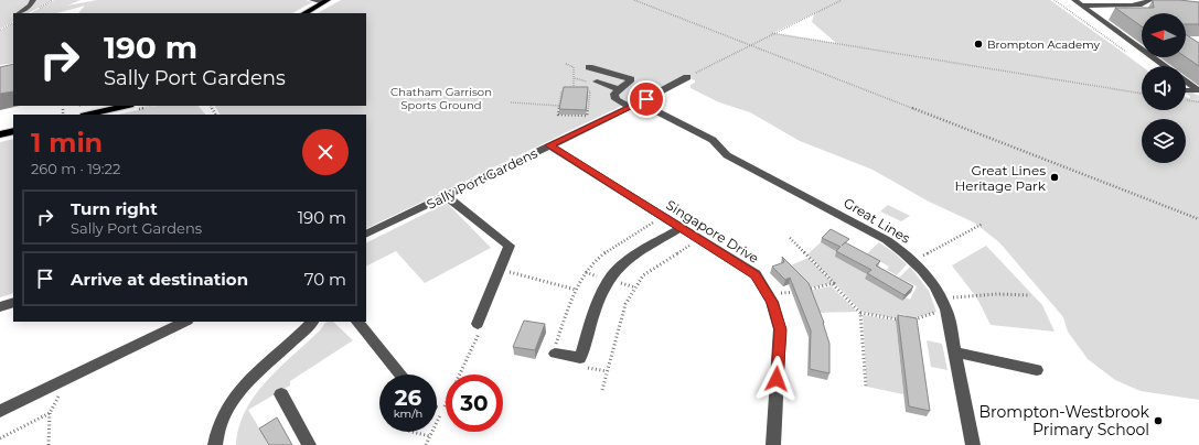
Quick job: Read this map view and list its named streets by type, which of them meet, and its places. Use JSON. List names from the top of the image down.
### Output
{
  "streets": {
    "street": ["Sally Port Gardens", "Great Lines", "Singapore Drive"]
  },
  "crossings": [
    ["Sally Port Gardens", "Great Lines"],
    ["Sally Port Gardens", "Singapore Drive"]
  ],
  "parks": ["Chatham Garrison Sports Ground"],
  "places": ["Brompton Academy", "Great Lines Heritage Park", "Brompton-Westbrook Primary School"],
  "north": "left",
  "page": {
    "turn": ["190 m", "Sally Port Gardens"],
    "heading": ["1 min", "260 m · 19:22"],
    "list": [
      {
        "name": "Turn right",
        "note": "Sally Port Gardens",
        "value": "190 m"
      },
      {
        "name": "Arrive at destination",
        "value": "70 m"
      }
    ],
    "speed": "26 km/h",
    "limit": "30"
  }
}
